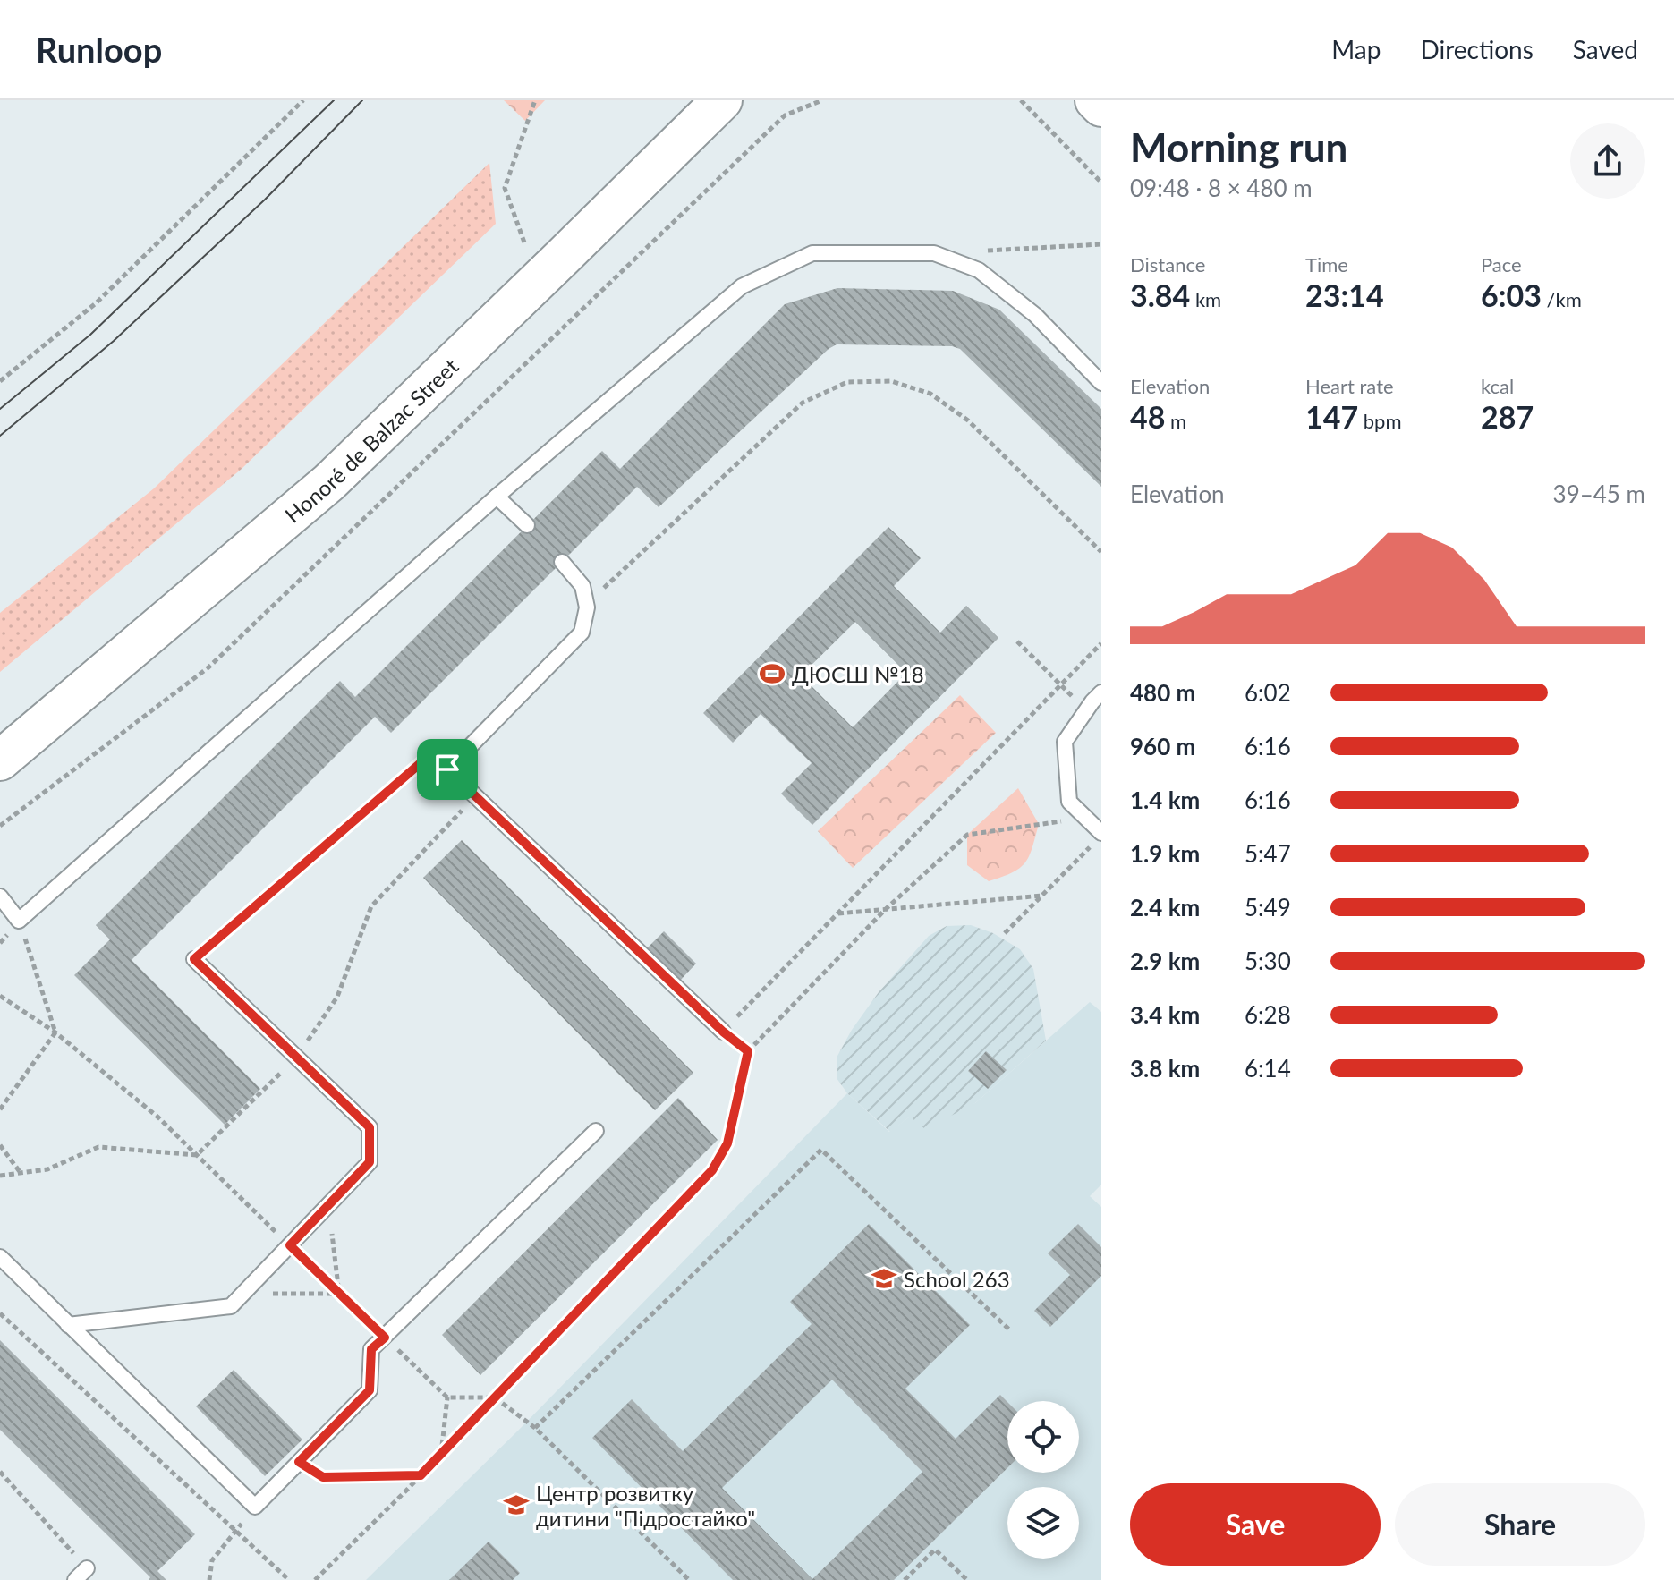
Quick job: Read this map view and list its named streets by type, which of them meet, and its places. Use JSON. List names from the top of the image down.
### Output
{
  "streets": {
    "street": ["Honoré de Balzac Street"]
  },
  "places": {
    "sports": ["ДЮСШ №18"],
    "school or university": ["School 263", "Центр розвитку дитини \"Підростайко\""]
  },
  "page": {
    "header": "Runloop",
    "nav": ["Map", "Directions", "Saved"],
    "heading": ["Morning run", "09:48 · 8 × 480 m"],
    "stats": [
      ["Distance", "3.84 km"],
      ["Time", "23:14"],
      ["Pace", "6:03 /km"],
      ["Elevation", "48 m"],
      ["Heart rate", "147 bpm"],
      ["kcal", "287"]
    ],
    "chart": ["Elevation", "39–45 m"],
    "list": [
      {
        "name": "480 m",
        "note": "6:02"
      },
      {
        "name": "960 m",
        "note": "6:16"
      },
      {
        "name": "1.4 km",
        "note": "6:16"
      },
      {
        "name": "1.9 km",
        "note": "5:47"
      },
      {
        "name": "2.4 km",
        "note": "5:49"
      },
      {
        "name": "2.9 km",
        "note": "5:30"
      },
      {
        "name": "3.4 km",
        "note": "6:28"
      },
      {
        "name": "3.8 km",
        "note": "6:14"
      }
    ],
    "buttons": ["Save", "Share"]
  }
}
